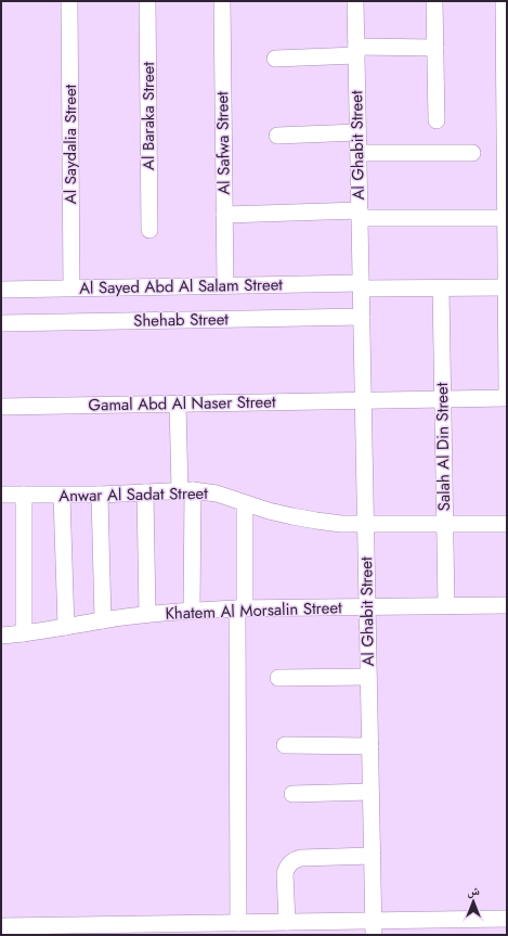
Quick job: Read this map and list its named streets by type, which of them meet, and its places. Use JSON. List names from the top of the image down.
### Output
{
  "streets": {
    "street": [
      "Al Baraka Street",
      "Al Safwa Street",
      "Al Saydalia Street",
      "Al Ghabit Street",
      "Al Sayed Abd Al Salam Street",
      "Shehab Street",
      "Gamal Abd Al Naser Street",
      "Salah Al Din Street",
      "Anwar Al Sadat Street",
      "Khatem Al Morsalin Street"
    ]
  },
  "crossings": [
    ["Al Safwa Street", "Al Sayed Abd Al Salam Street"],
    ["Al Saydalia Street", "Al Sayed Abd Al Salam Street"],
    ["Al Ghabit Street", "Al Sayed Abd Al Salam Street"],
    ["Al Ghabit Street", "Shehab Street"],
    ["Al Ghabit Street", "Gamal Abd Al Naser Street"],
    ["Al Ghabit Street", "Anwar Al Sadat Street"],
    ["Al Ghabit Street", "Khatem Al Morsalin Street"],
    ["Gamal Abd Al Naser Street", "Salah Al Din Street"],
    ["Salah Al Din Street", "Anwar Al Sadat Street"],
    ["Salah Al Din Street", "Khatem Al Morsalin Street"]
  ],
  "north": "top"
}
